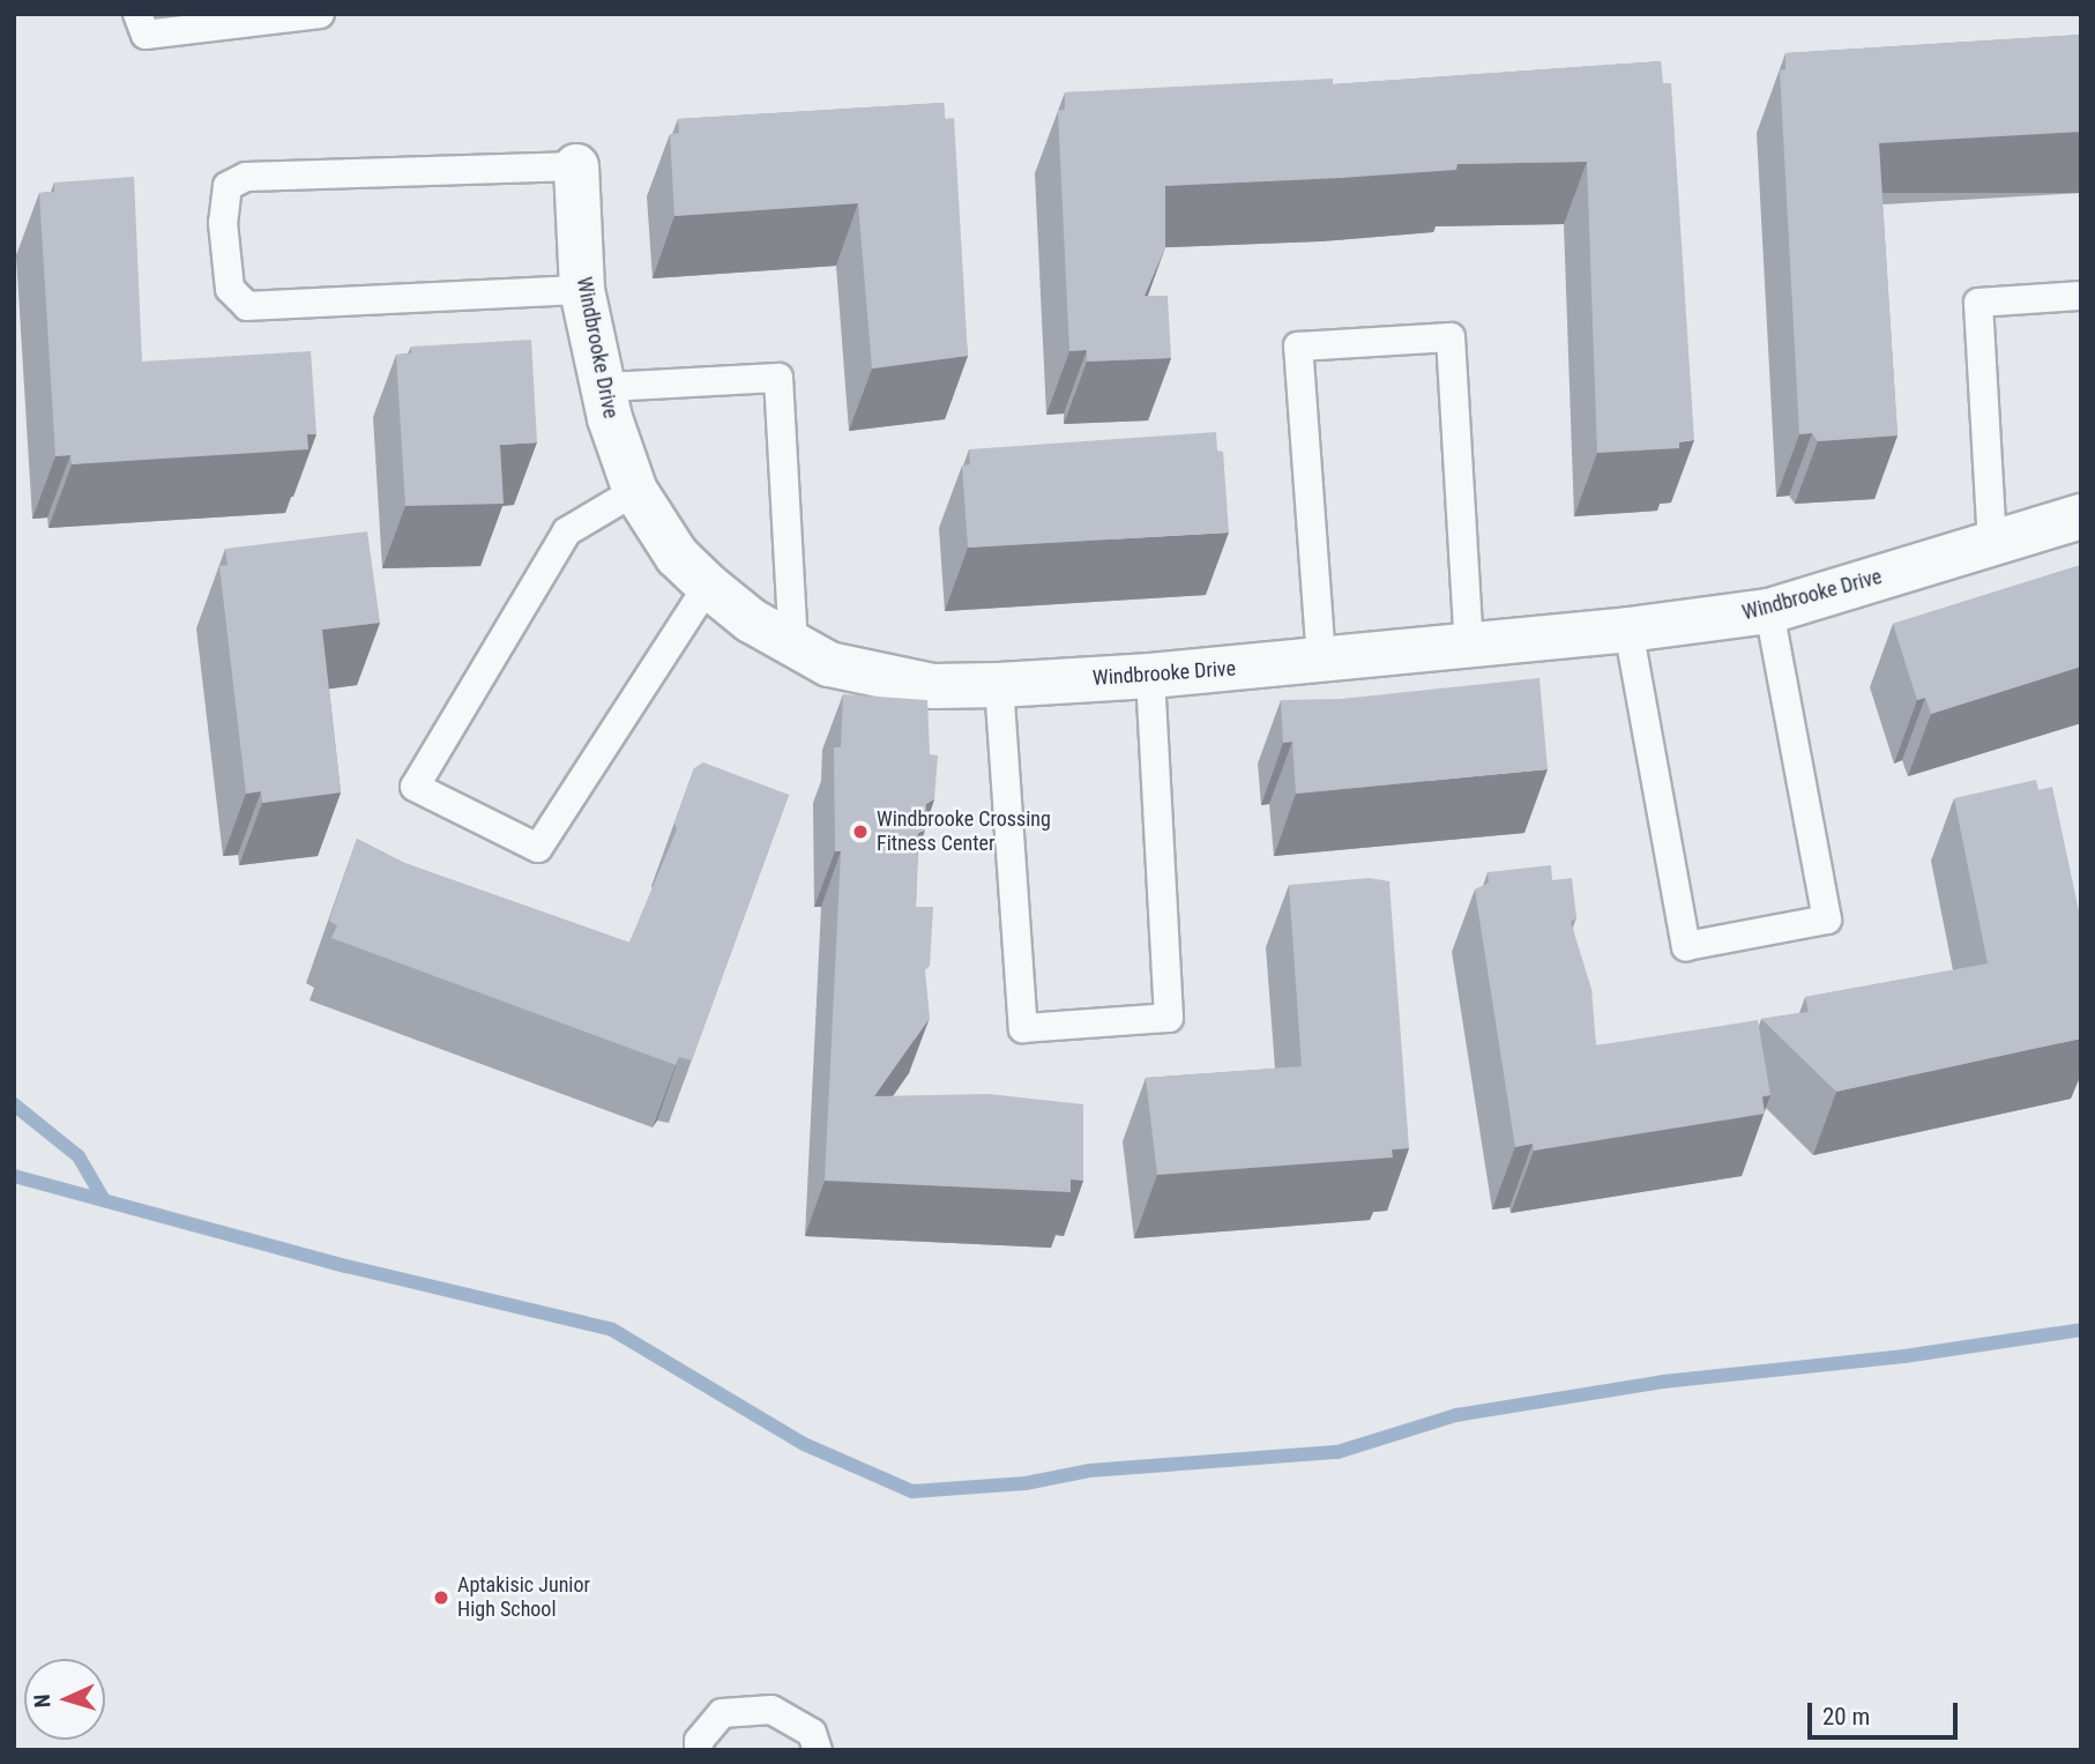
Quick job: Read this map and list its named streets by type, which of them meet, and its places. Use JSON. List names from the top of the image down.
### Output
{
  "streets": {
    "street": ["Windbrooke Drive"]
  },
  "places": ["Windbrooke Crossing Fitness Center", "Aptakisic Junior High School"],
  "scale_bar": "20 m",
  "north": "left"
}
